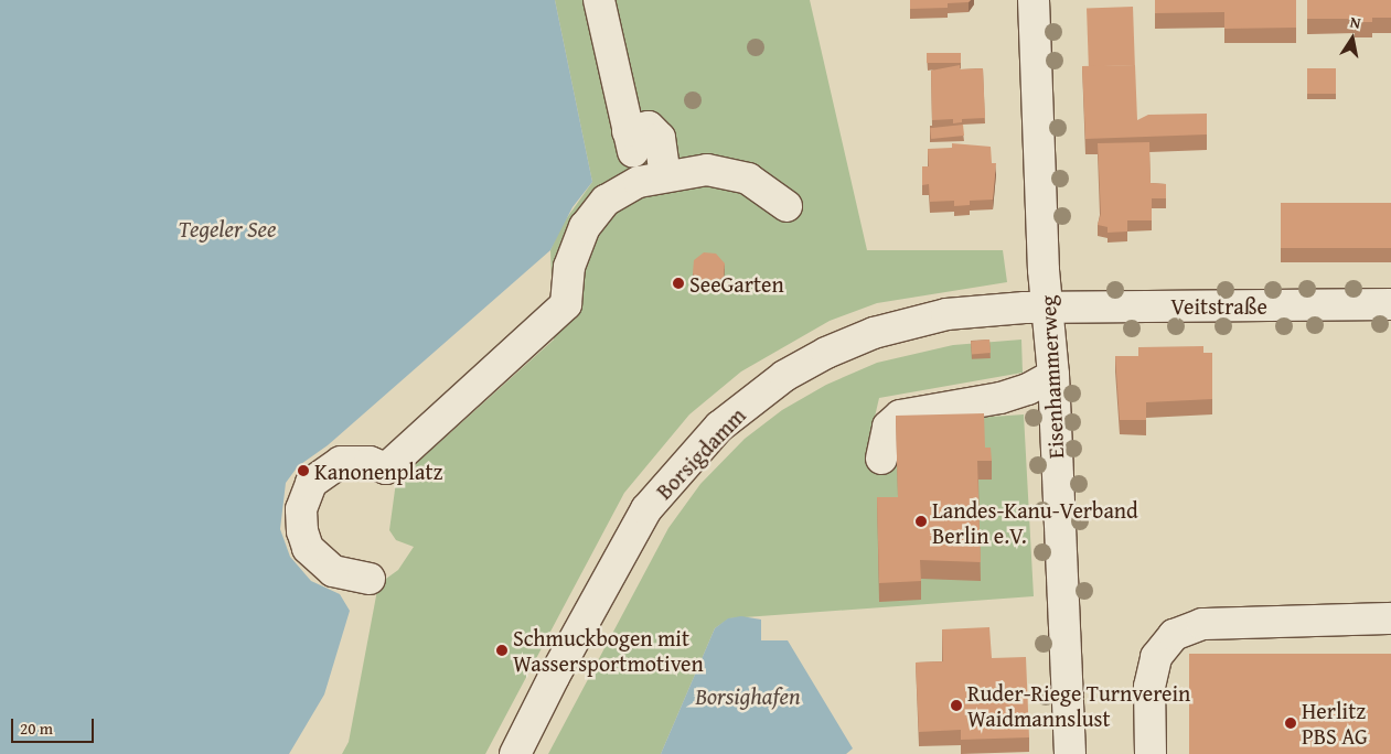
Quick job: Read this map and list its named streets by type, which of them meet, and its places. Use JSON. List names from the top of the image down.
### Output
{
  "streets": {
    "street": ["Veitstraße", "Eisenhammerweg", "Borsigdamm"]
  },
  "crossings": [
    ["Veitstraße", "Eisenhammerweg"],
    ["Veitstraße", "Borsigdamm"],
    ["Eisenhammerweg", "Borsigdamm"]
  ],
  "water": ["Tegeler See", "Borsighafen"],
  "places": [
    "SeeGarten",
    "Kanonenplatz",
    "Landes-Kanu-Verband Berlin e.V.",
    "Schmuckbogen mit Wassersportmotiven",
    "Ruder-Riege Turnverein Waidmannslust",
    "Herlitz PBS AG"
  ],
  "scale_bar": "20 m",
  "north": "top"
}
